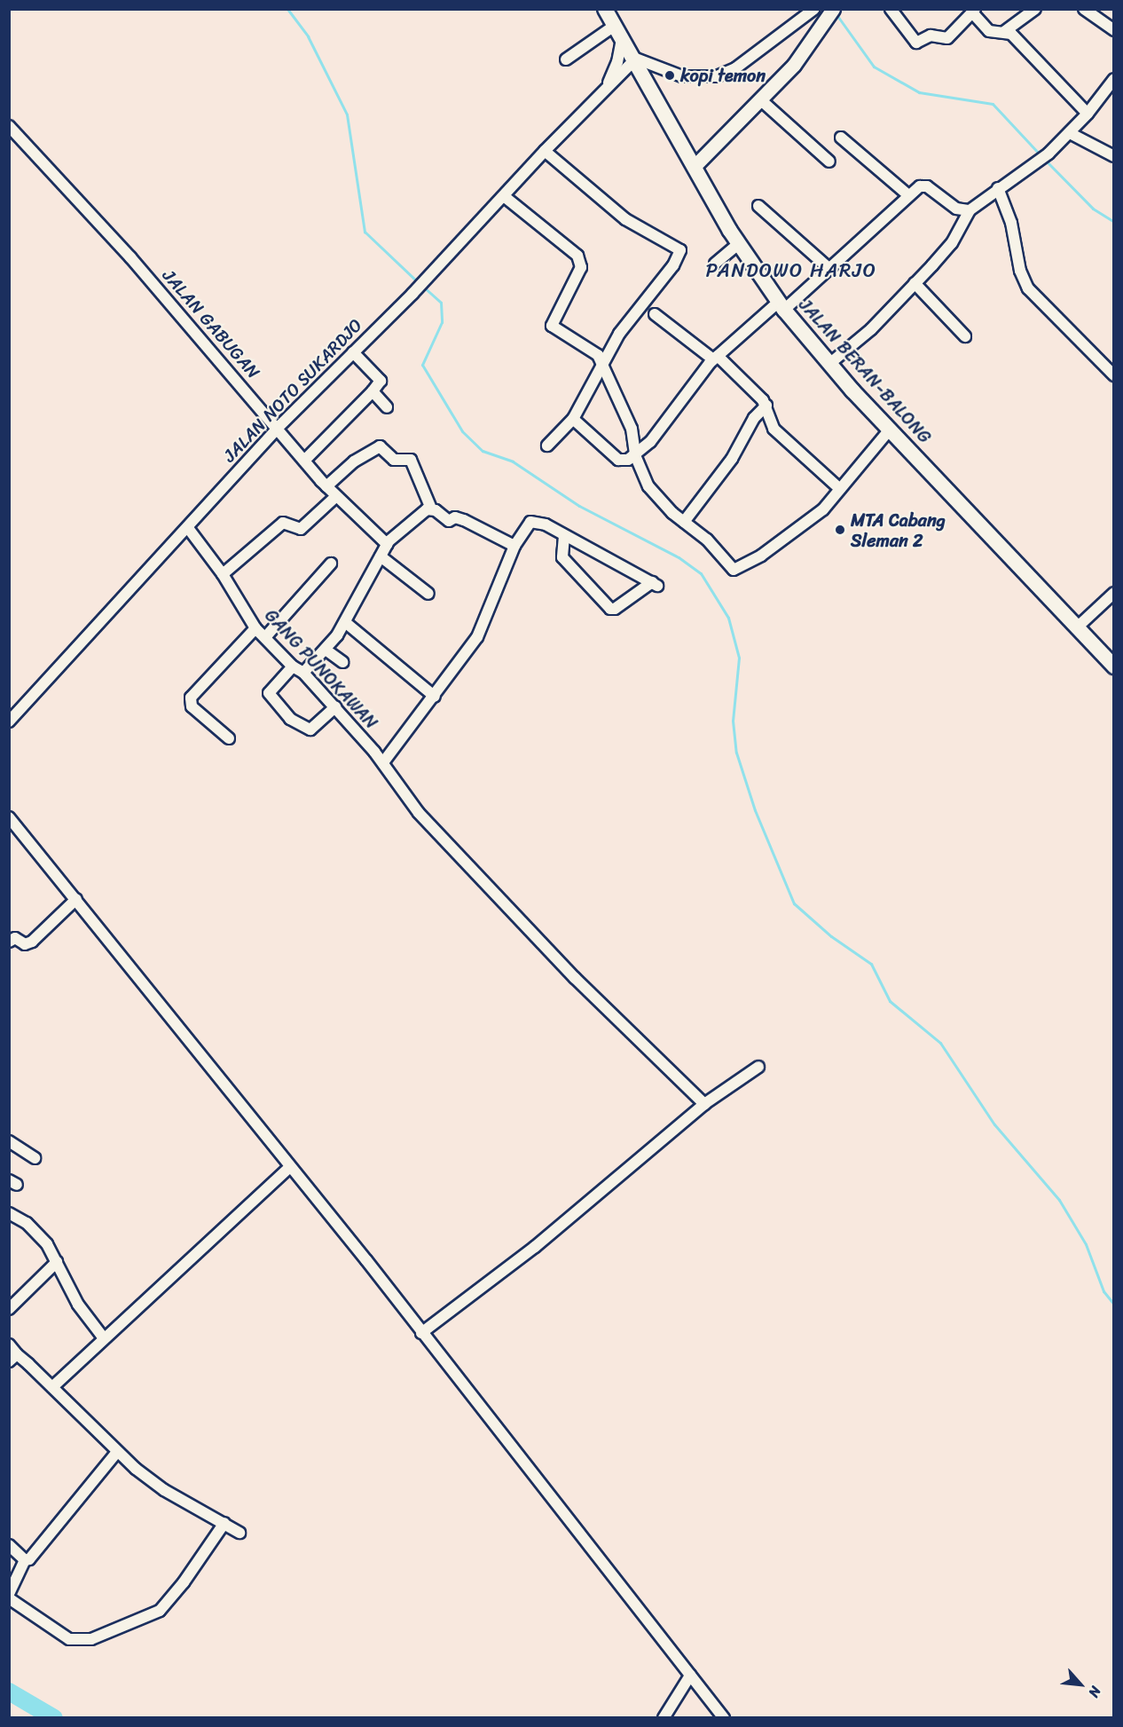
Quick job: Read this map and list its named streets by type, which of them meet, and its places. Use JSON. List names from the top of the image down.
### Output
{
  "streets": {
    "main road": ["JALAN BERAN-BALONG"],
    "street": ["JALAN GABUGAN", "JALAN NOTO SUKARDJO", "GANG PUNOKAWAN"]
  },
  "crossings": [
    ["JALAN GABUGAN", "JALAN NOTO SUKARDJO"],
    ["JALAN BERAN-BALONG", "JALAN NOTO SUKARDJO"],
    ["JALAN NOTO SUKARDJO", "GANG PUNOKAWAN"]
  ],
  "districts": ["PANDOWO HARJO"],
  "places": ["kopi temon", "MTA Cabang Sleman 2"],
  "north": "bottom right"
}
